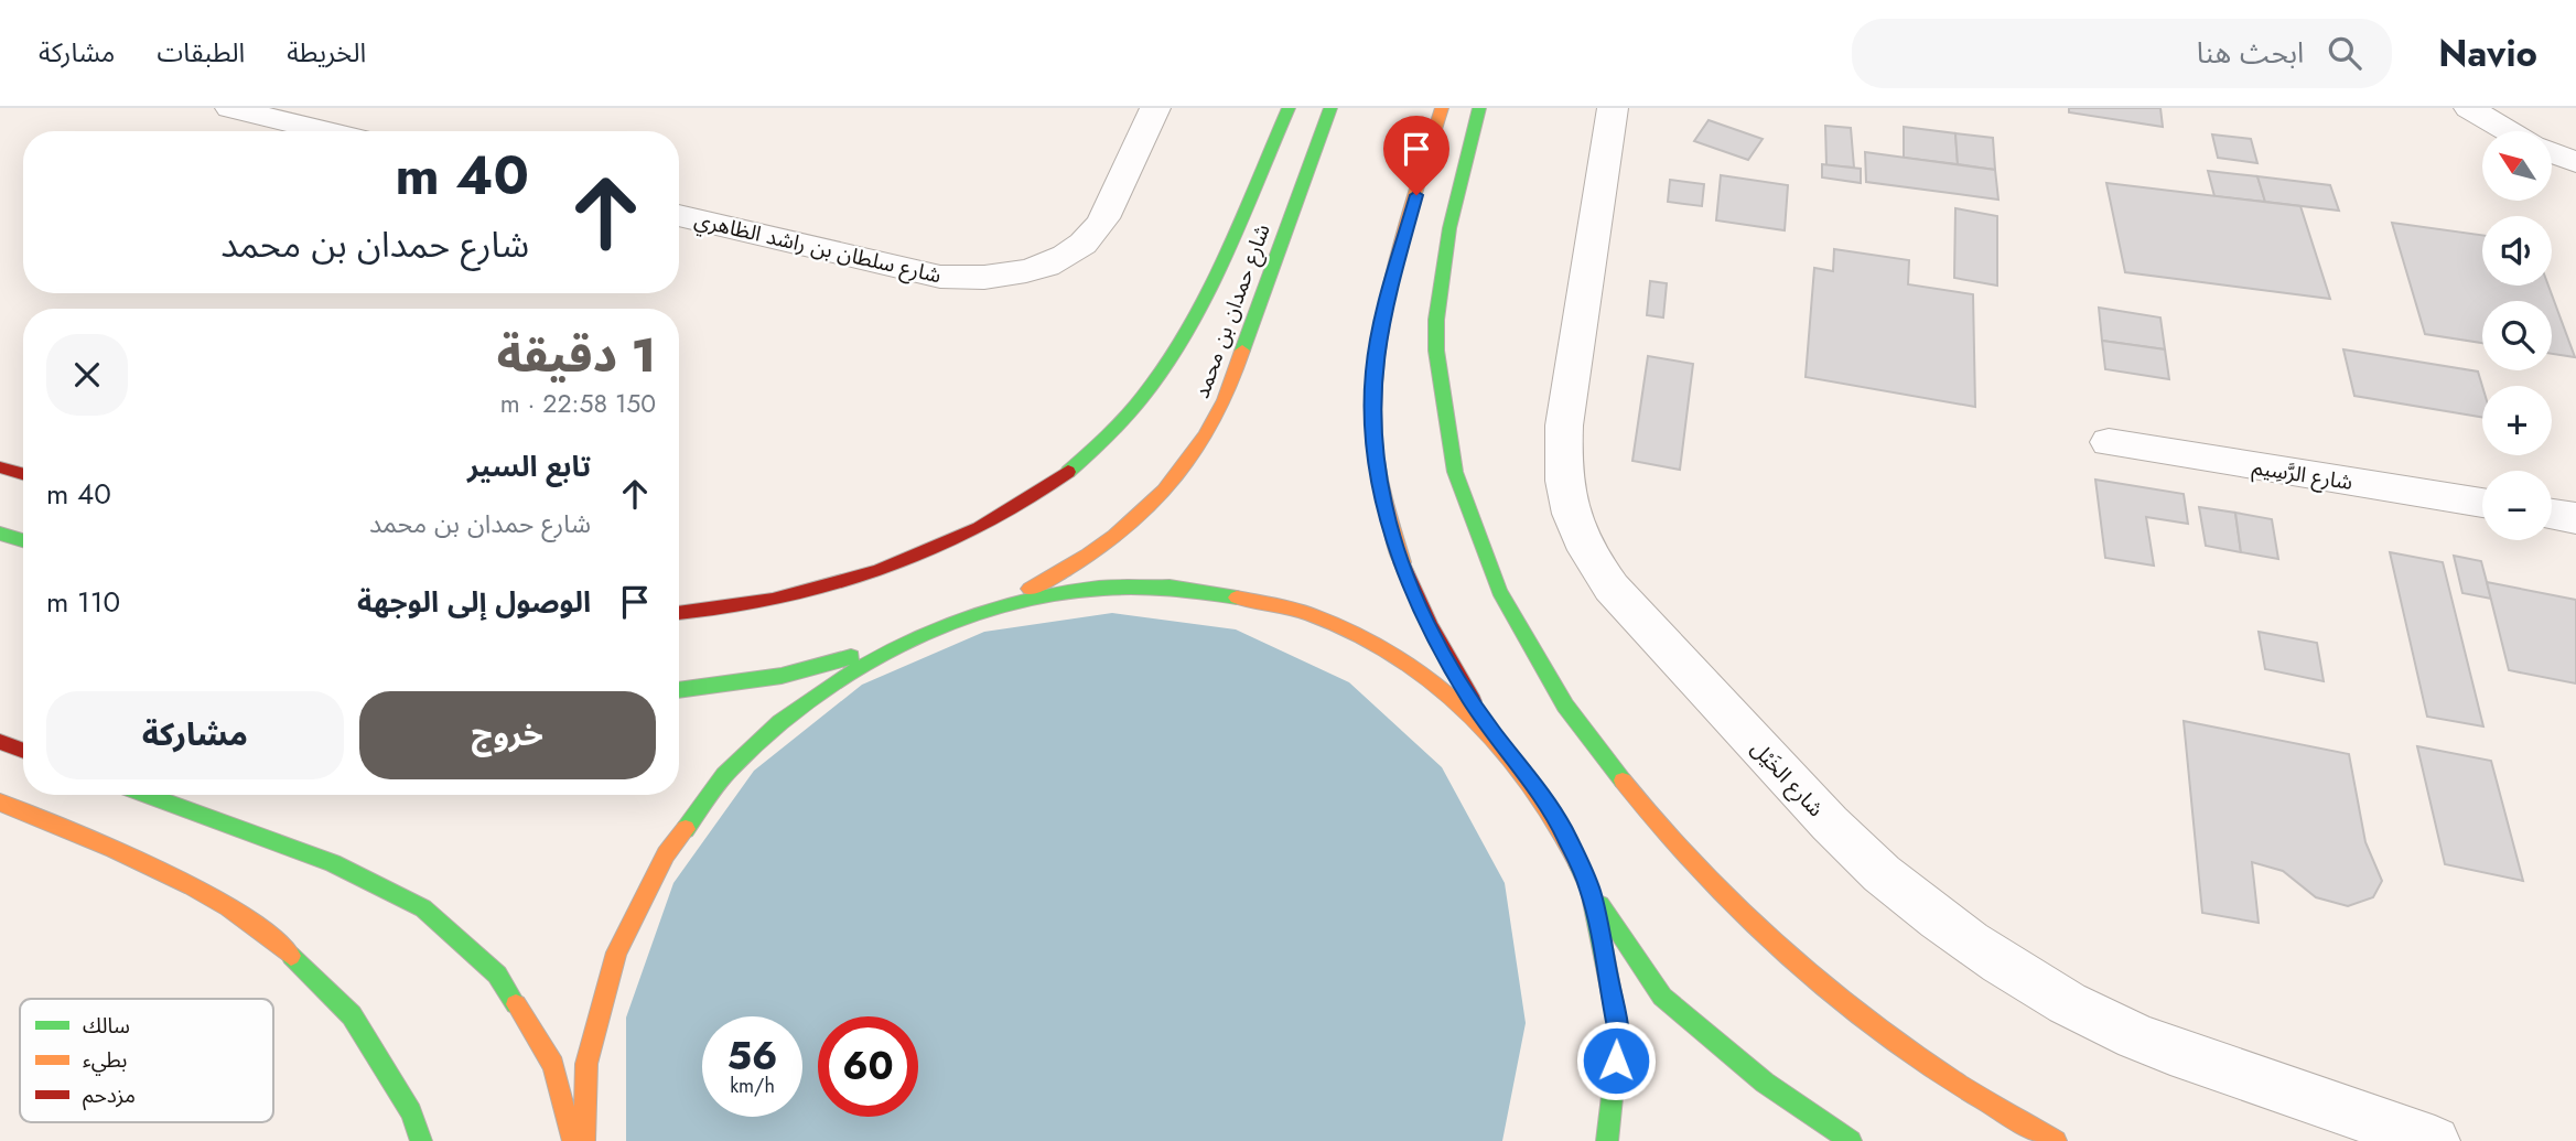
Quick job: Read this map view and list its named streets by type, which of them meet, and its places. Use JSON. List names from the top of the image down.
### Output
{
  "streets": {
    "main road": ["شارع حمدان بن محمد"],
    "street": ["شارع سلطان بن راشد الظاهري", "شارع الرَّسِيم", "شارع الخَيْل"]
  },
  "legend": ["سالك", "بطيء", "مزدحم"],
  "north": "top left",
  "page": {
    "header": "Navio",
    "search": "ابحث هنا",
    "nav": ["الخريطة", "الطبقات", "مشاركة"],
    "map_buttons": ["+", "−"],
    "turn": ["40 m", "شارع حمدان بن محمد"],
    "heading": ["1 دقيقة", "150 m · 22:58"],
    "list": [
      {
        "name": "تابع السير",
        "note": "شارع حمدان بن محمد",
        "value": "40 m"
      },
      {
        "name": "الوصول إلى الوجهة",
        "value": "110 m"
      }
    ],
    "buttons": ["خروج", "مشاركة"],
    "speed": "56 km/h",
    "limit": "60"
  }
}
